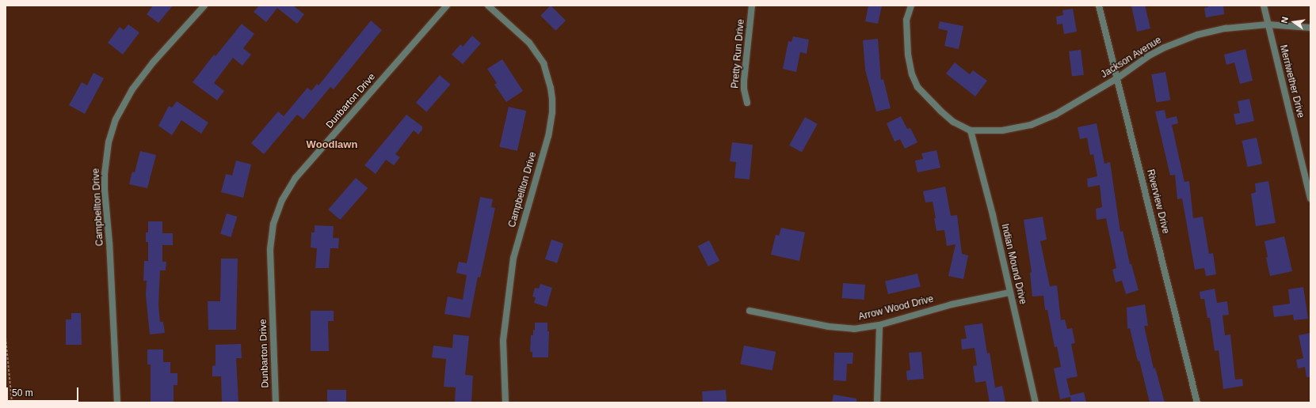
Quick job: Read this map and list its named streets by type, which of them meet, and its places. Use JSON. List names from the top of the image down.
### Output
{
  "streets": {
    "street": [
      "Pretty Run Drive",
      "Jackson Avenue",
      "Merriwether Drive",
      "Dunbarton Drive",
      "Campbellton Drive",
      "Riverview Drive",
      "Indian Mound Drive",
      "Arrow Wood Drive"
    ]
  },
  "crossings": [
    ["Jackson Avenue", "Merriwether Drive"],
    ["Jackson Avenue", "Riverview Drive"],
    ["Jackson Avenue", "Indian Mound Drive"],
    ["Indian Mound Drive", "Arrow Wood Drive"]
  ],
  "districts": ["Woodlawn"],
  "scale_bar": "50 m",
  "north": "left"
}
